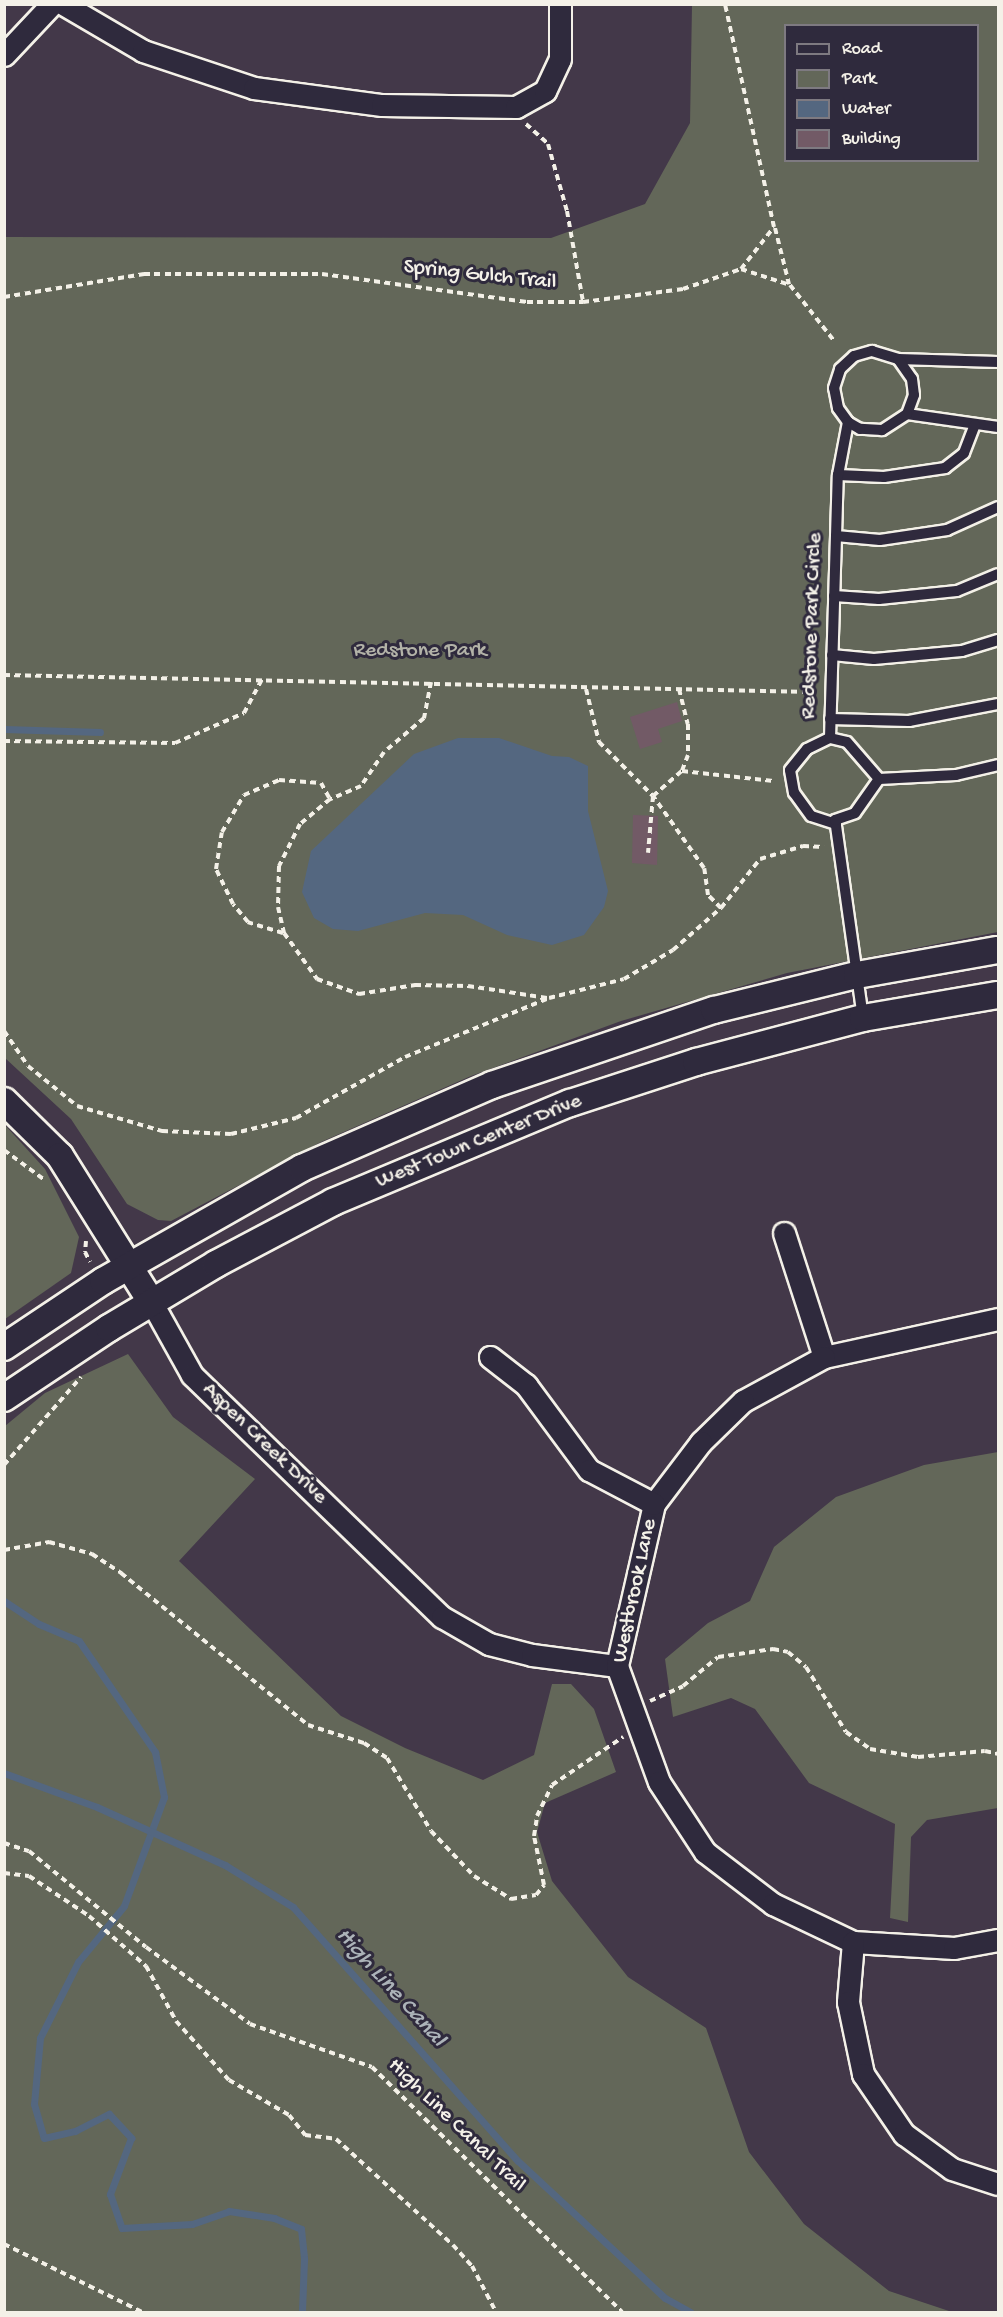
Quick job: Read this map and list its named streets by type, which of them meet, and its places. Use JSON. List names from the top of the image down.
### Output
{
  "streets": {
    "street": ["West Town Center Drive", "Aspen Creek Drive", "Westbrook Lane"],
    "lane": ["Redstone Park Circle"],
    "path": ["Spring Gulch Trail", "High Line Canal Trail"]
  },
  "crossings": [
    ["West Town Center Drive", "Aspen Creek Drive"],
    ["Aspen Creek Drive", "Westbrook Lane"]
  ],
  "water": ["High Line Canal"],
  "parks": ["Redstone Park"],
  "legend": [
    "Road",
    "Park",
    "Water",
    "Building"
  ]
}
